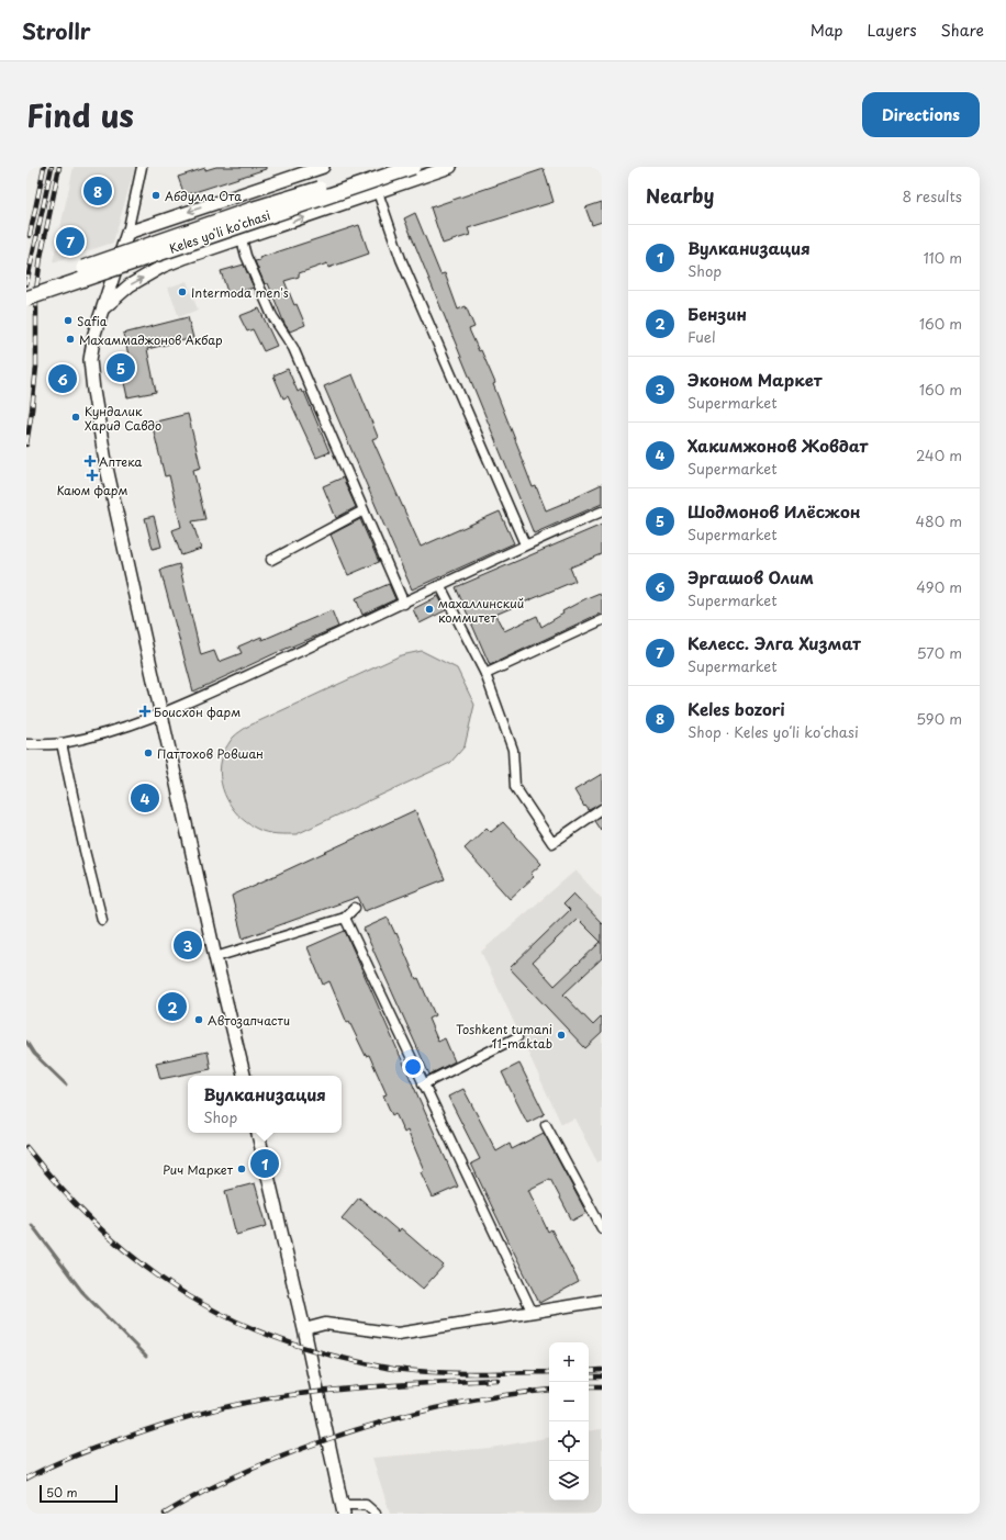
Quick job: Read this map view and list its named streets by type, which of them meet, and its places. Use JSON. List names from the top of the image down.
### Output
{
  "streets": {
    "main road": ["Keles yoʻli koʻchasi"]
  },
  "places": {
    "other": [
      "Абдулла Ота",
      "Intermoda men's",
      "Safia",
      "Махаммаджонов Акбар",
      "Кундалик Харид Савдо",
      "махаллинский коммитет",
      "Паттохов Ровшан",
      "Автозапчасти",
      "Toshkent tumani 11-maktab",
      "Рич Маркет"
    ],
    "health": ["Аптека", "Каюм фарм", "Боисхон фарм"]
  },
  "scale_bar": "50 m",
  "page": {
    "header": "Strollr",
    "nav": ["Map", "Layers", "Share"],
    "title": "Find us",
    "buttons": "Directions",
    "heading": ["Nearby", "8 results"],
    "pins": [
      "8",
      "7",
      "5",
      "6",
      "4",
      "3",
      "2",
      "1"
    ],
    "list": [
      {
        "mark": "1",
        "name": "Вулканизация",
        "note": "Shop",
        "value": "110 m"
      },
      {
        "mark": "2",
        "name": "Бензин",
        "note": "Fuel",
        "value": "160 m"
      },
      {
        "mark": "3",
        "name": "Эконом Маркет",
        "note": "Supermarket",
        "value": "160 m"
      },
      {
        "mark": "4",
        "name": "Хакимжонов Жовдат",
        "note": "Supermarket",
        "value": "240 m"
      },
      {
        "mark": "5",
        "name": "Шодмонов Илёсжон",
        "note": "Supermarket",
        "value": "480 m"
      },
      {
        "mark": "6",
        "name": "Эргашов Олим",
        "note": "Supermarket",
        "value": "490 m"
      },
      {
        "mark": "7",
        "name": "Келесс. Элга Хизмат",
        "note": "Supermarket",
        "value": "570 m"
      },
      {
        "mark": "8",
        "name": "Keles bozori",
        "note": "Shop · Keles yoʻli koʻchasi",
        "value": "590 m"
      }
    ],
    "popup": ["Вулканизация", "Shop"],
    "map_buttons": ["+", "−"],
    "scale": "50 m"
  }
}
